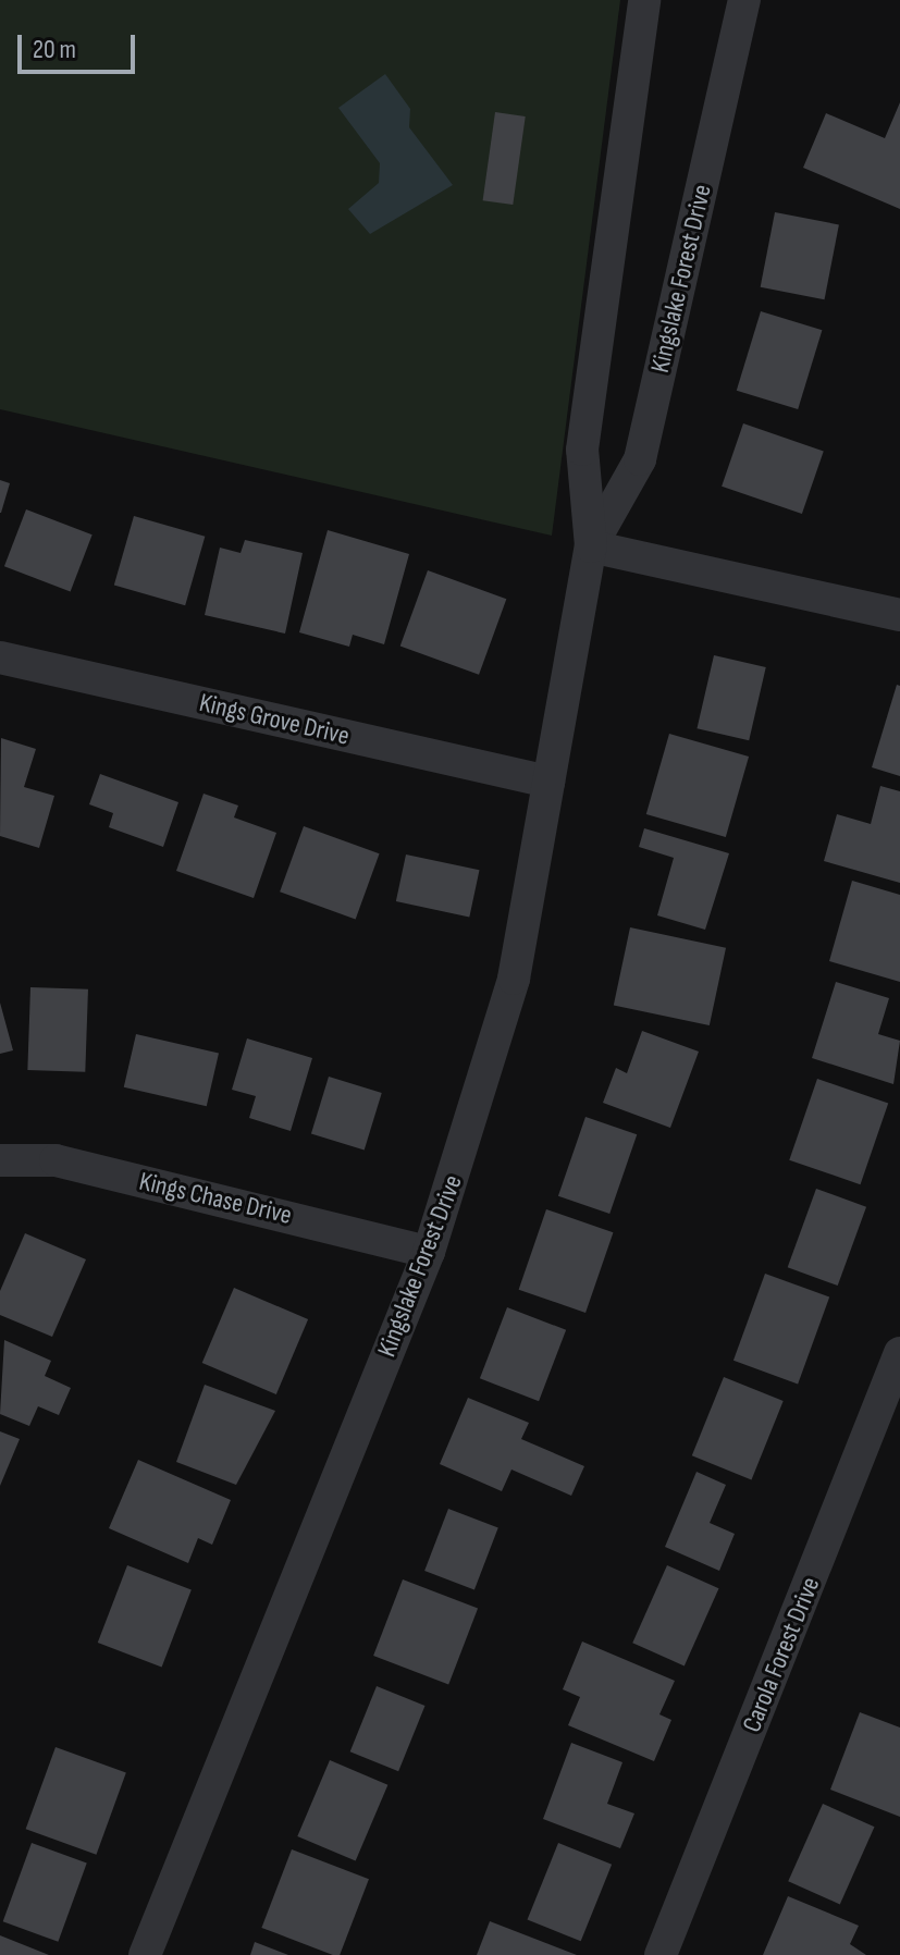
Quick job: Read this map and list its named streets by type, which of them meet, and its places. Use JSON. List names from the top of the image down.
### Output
{
  "streets": {
    "street": [
      "Kingslake Forest Drive",
      "Kings Grove Drive",
      "Kings Chase Drive",
      "Carola Forest Drive"
    ]
  },
  "crossings": [
    ["Kingslake Forest Drive", "Kings Grove Drive"],
    ["Kingslake Forest Drive", "Kings Chase Drive"]
  ],
  "scale_bar": "20 m"
}
